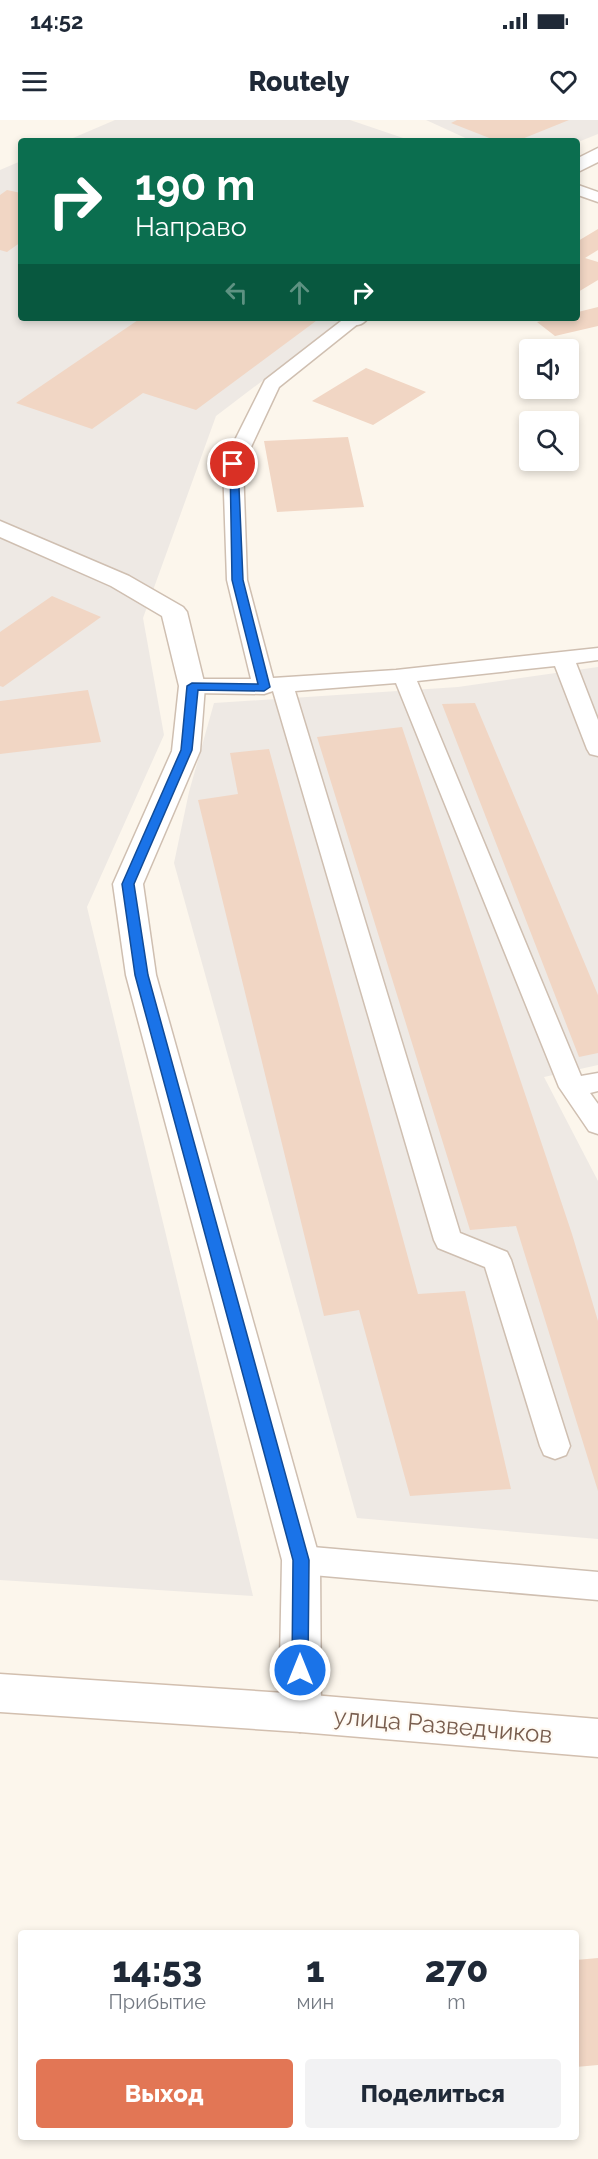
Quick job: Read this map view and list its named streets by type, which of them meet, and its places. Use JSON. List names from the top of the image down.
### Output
{
  "streets": {
    "street": ["улица Разведчиков"]
  },
  "page": {
    "status": "14:52",
    "header": "Routely",
    "turn": ["190 m", "Направо"],
    "eta": [
      "14:53",
      "Прибытие",
      "1",
      "мин",
      "270",
      "m"
    ],
    "buttons": ["Выход", "Поделиться"]
  }
}
